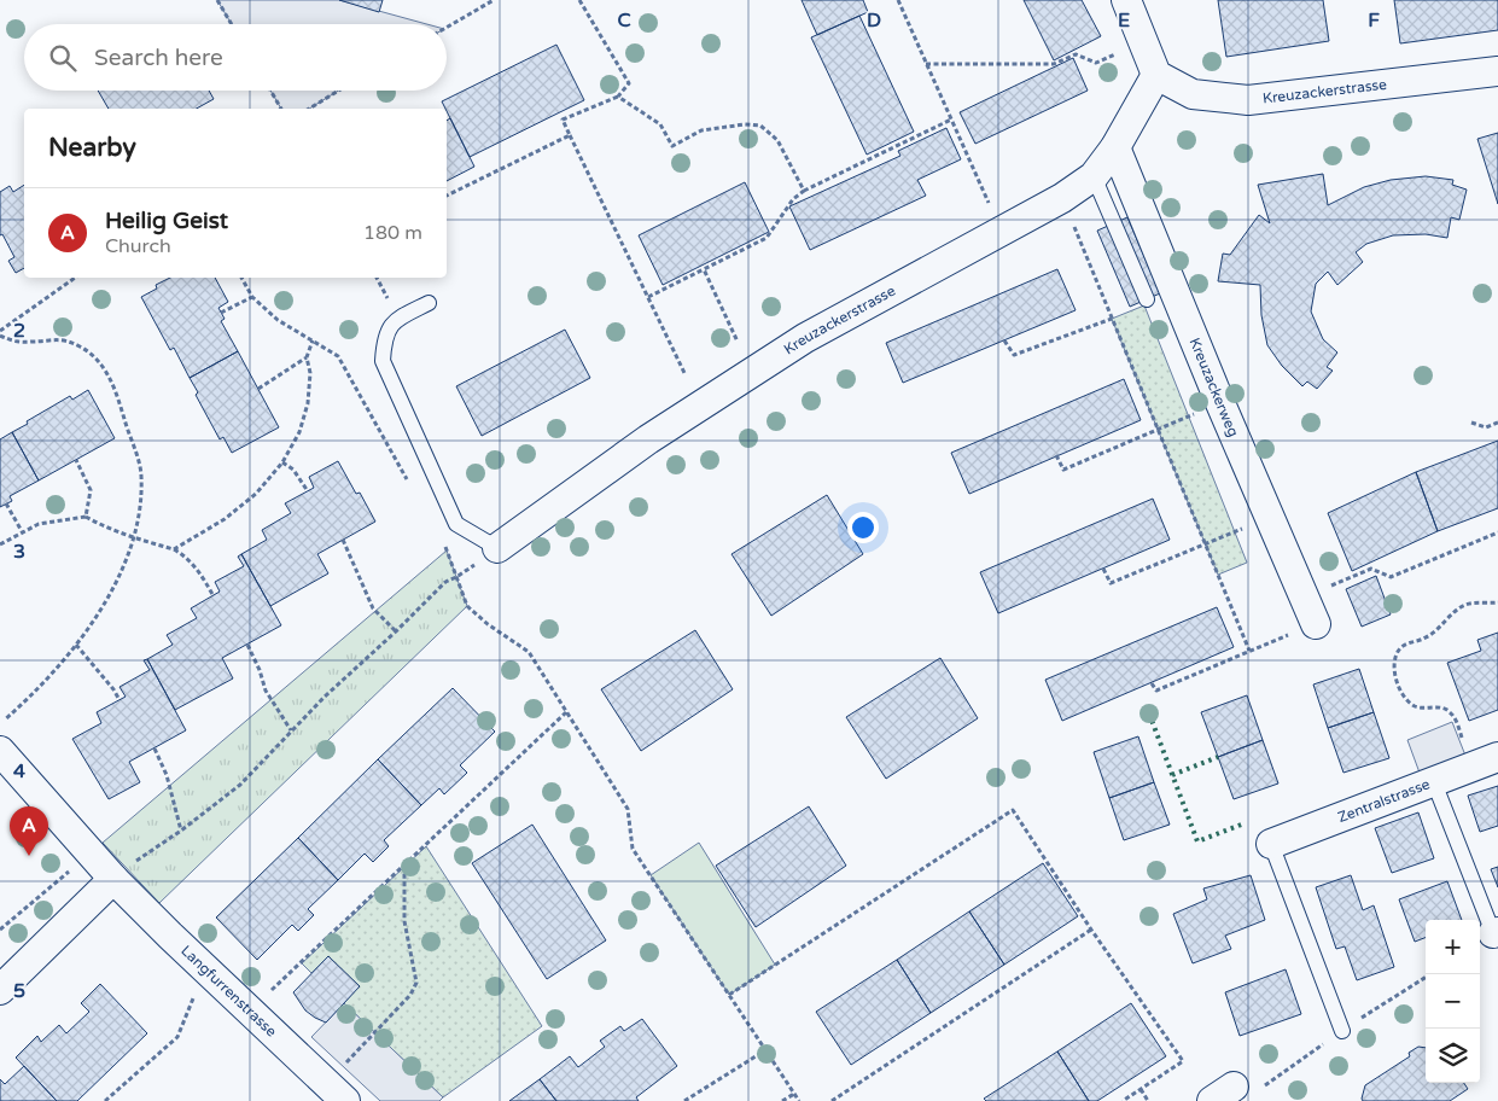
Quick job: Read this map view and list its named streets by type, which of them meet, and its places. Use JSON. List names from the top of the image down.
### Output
{
  "streets": {
    "street": [
      "Kreuzackerstrasse",
      "Kreuzackerweg",
      "Zentralstrasse",
      "Langfurrenstrasse"
    ]
  },
  "crossings": [
    ["Kreuzackerstrasse", "Kreuzackerweg"]
  ],
  "page": {
    "search": "Search here",
    "heading": "Nearby",
    "list": [
      {
        "mark": "A",
        "name": "Heilig Geist",
        "note": "Church",
        "value": "180 m"
      }
    ],
    "pins": "A",
    "map_buttons": ["+", "−"]
  },
  "grid": {
    "columns": [
      "C",
      "D",
      "E",
      "F"
    ],
    "rows": [
      "2",
      "3",
      "4",
      "5"
    ]
  }
}
